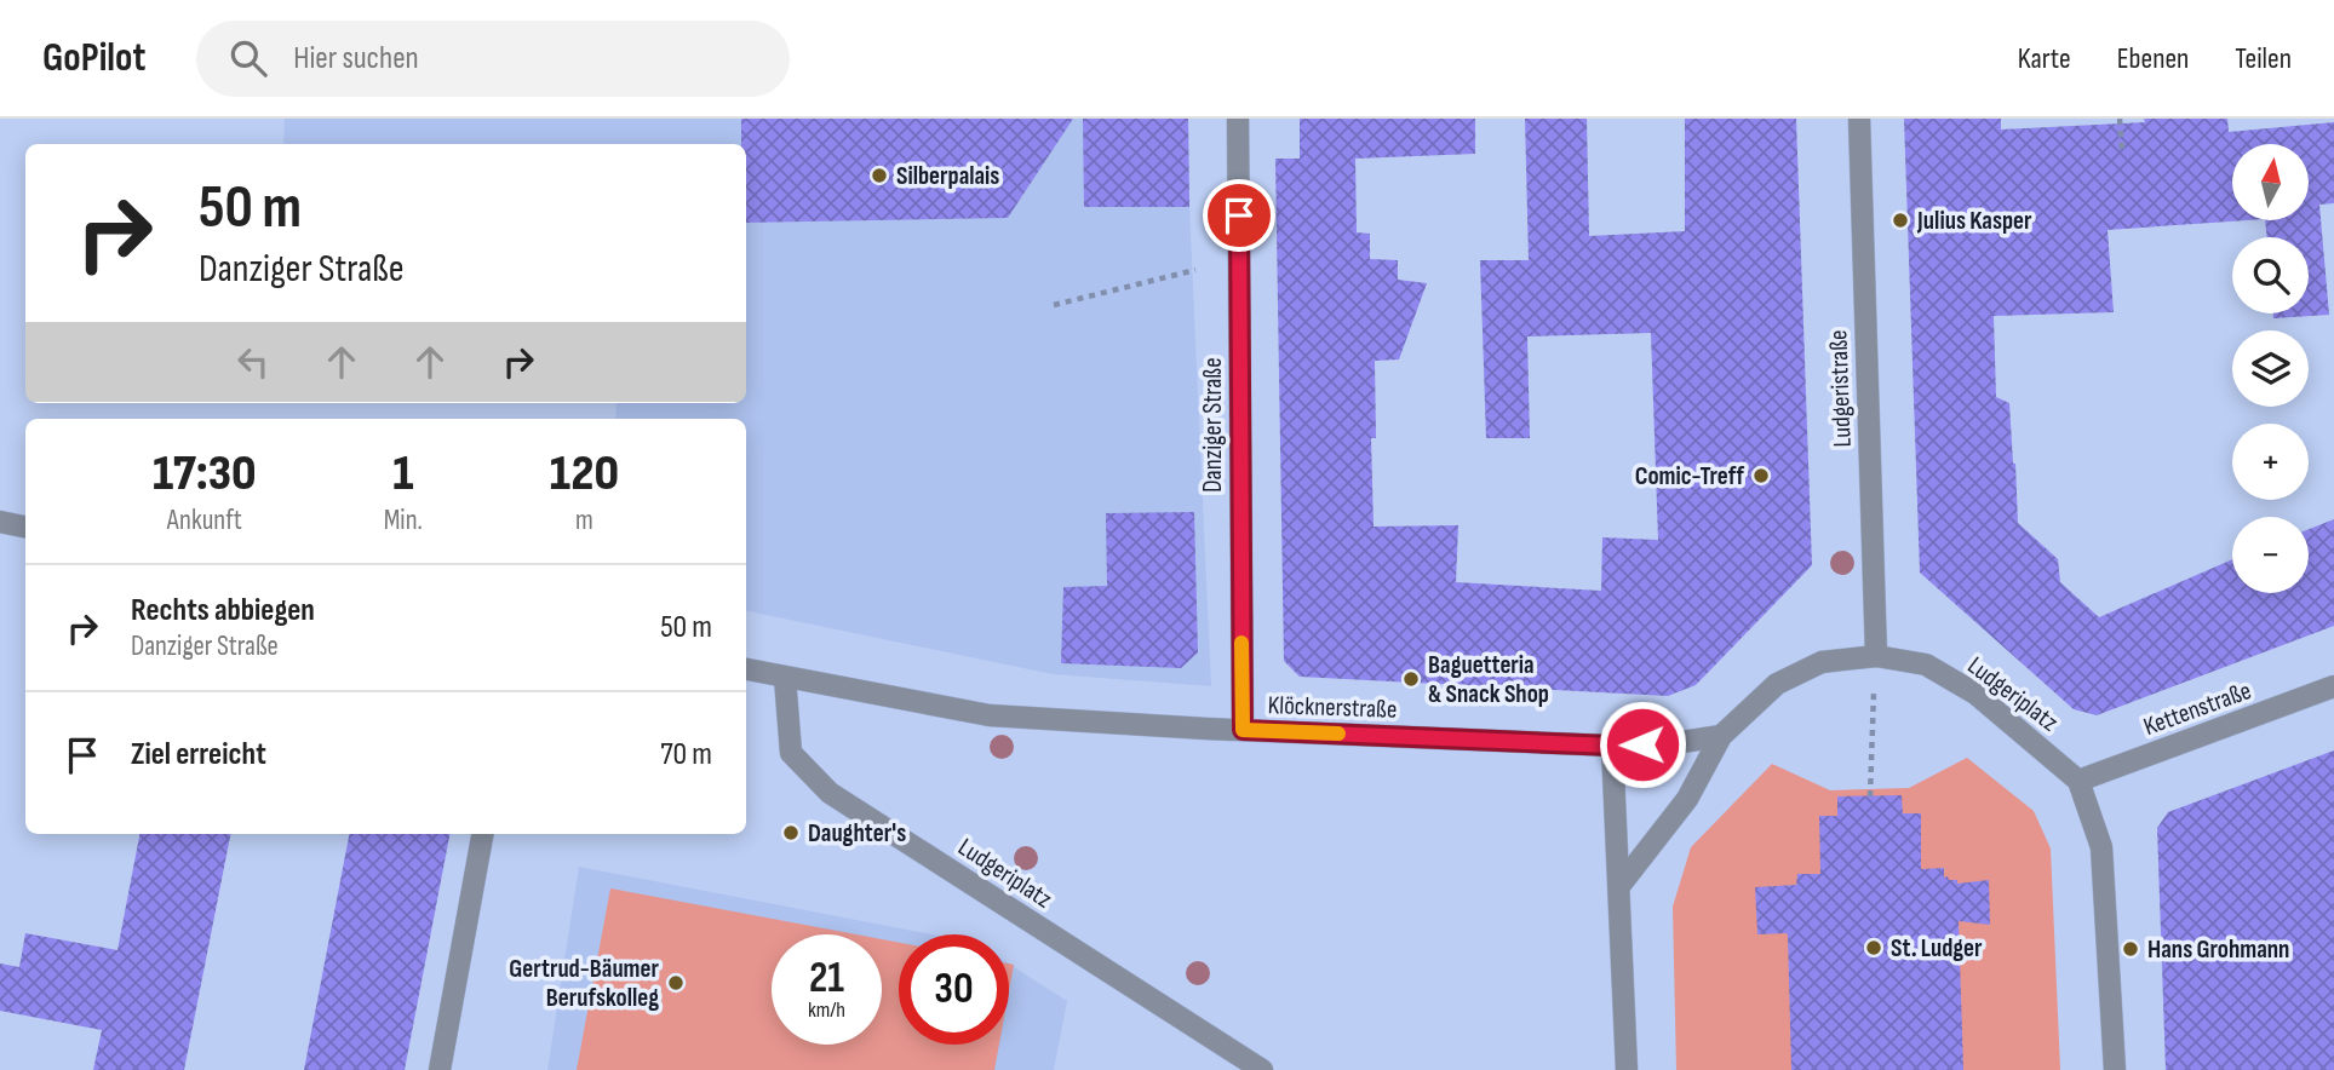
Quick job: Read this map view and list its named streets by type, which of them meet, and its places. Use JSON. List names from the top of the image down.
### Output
{
  "streets": {
    "street": [
      "Ludgeristraße",
      "Danziger Straße",
      "Ludgeriplatz",
      "Klöcknerstraße",
      "Kettenstraße"
    ]
  },
  "crossings": [
    ["Ludgeristraße", "Ludgeriplatz"],
    ["Danziger Straße", "Klöcknerstraße"],
    ["Ludgeriplatz", "Klöcknerstraße"],
    ["Ludgeriplatz", "Kettenstraße"]
  ],
  "places": [
    "Silberpalais",
    "Julius Kasper",
    "Comic-Treff",
    "Baguetteria & Snack Shop",
    "Daughter's",
    "St. Ludger",
    "Hans Grohmann",
    "Gertrud-Bäumer Berufskolleg"
  ],
  "north": "top",
  "page": {
    "header": "GoPilot",
    "search": "Hier suchen",
    "nav": ["Karte", "Ebenen", "Teilen"],
    "map_buttons": ["+", "−"],
    "turn": ["50 m", "Danziger Straße"],
    "eta": [
      "17:30",
      "Ankunft",
      "1",
      "Min.",
      "120",
      "m"
    ],
    "list": [
      {
        "name": "Rechts abbiegen",
        "note": "Danziger Straße",
        "value": "50 m"
      },
      {
        "name": "Ziel erreicht",
        "value": "70 m"
      }
    ],
    "speed": "21 km/h",
    "limit": "30"
  }
}
